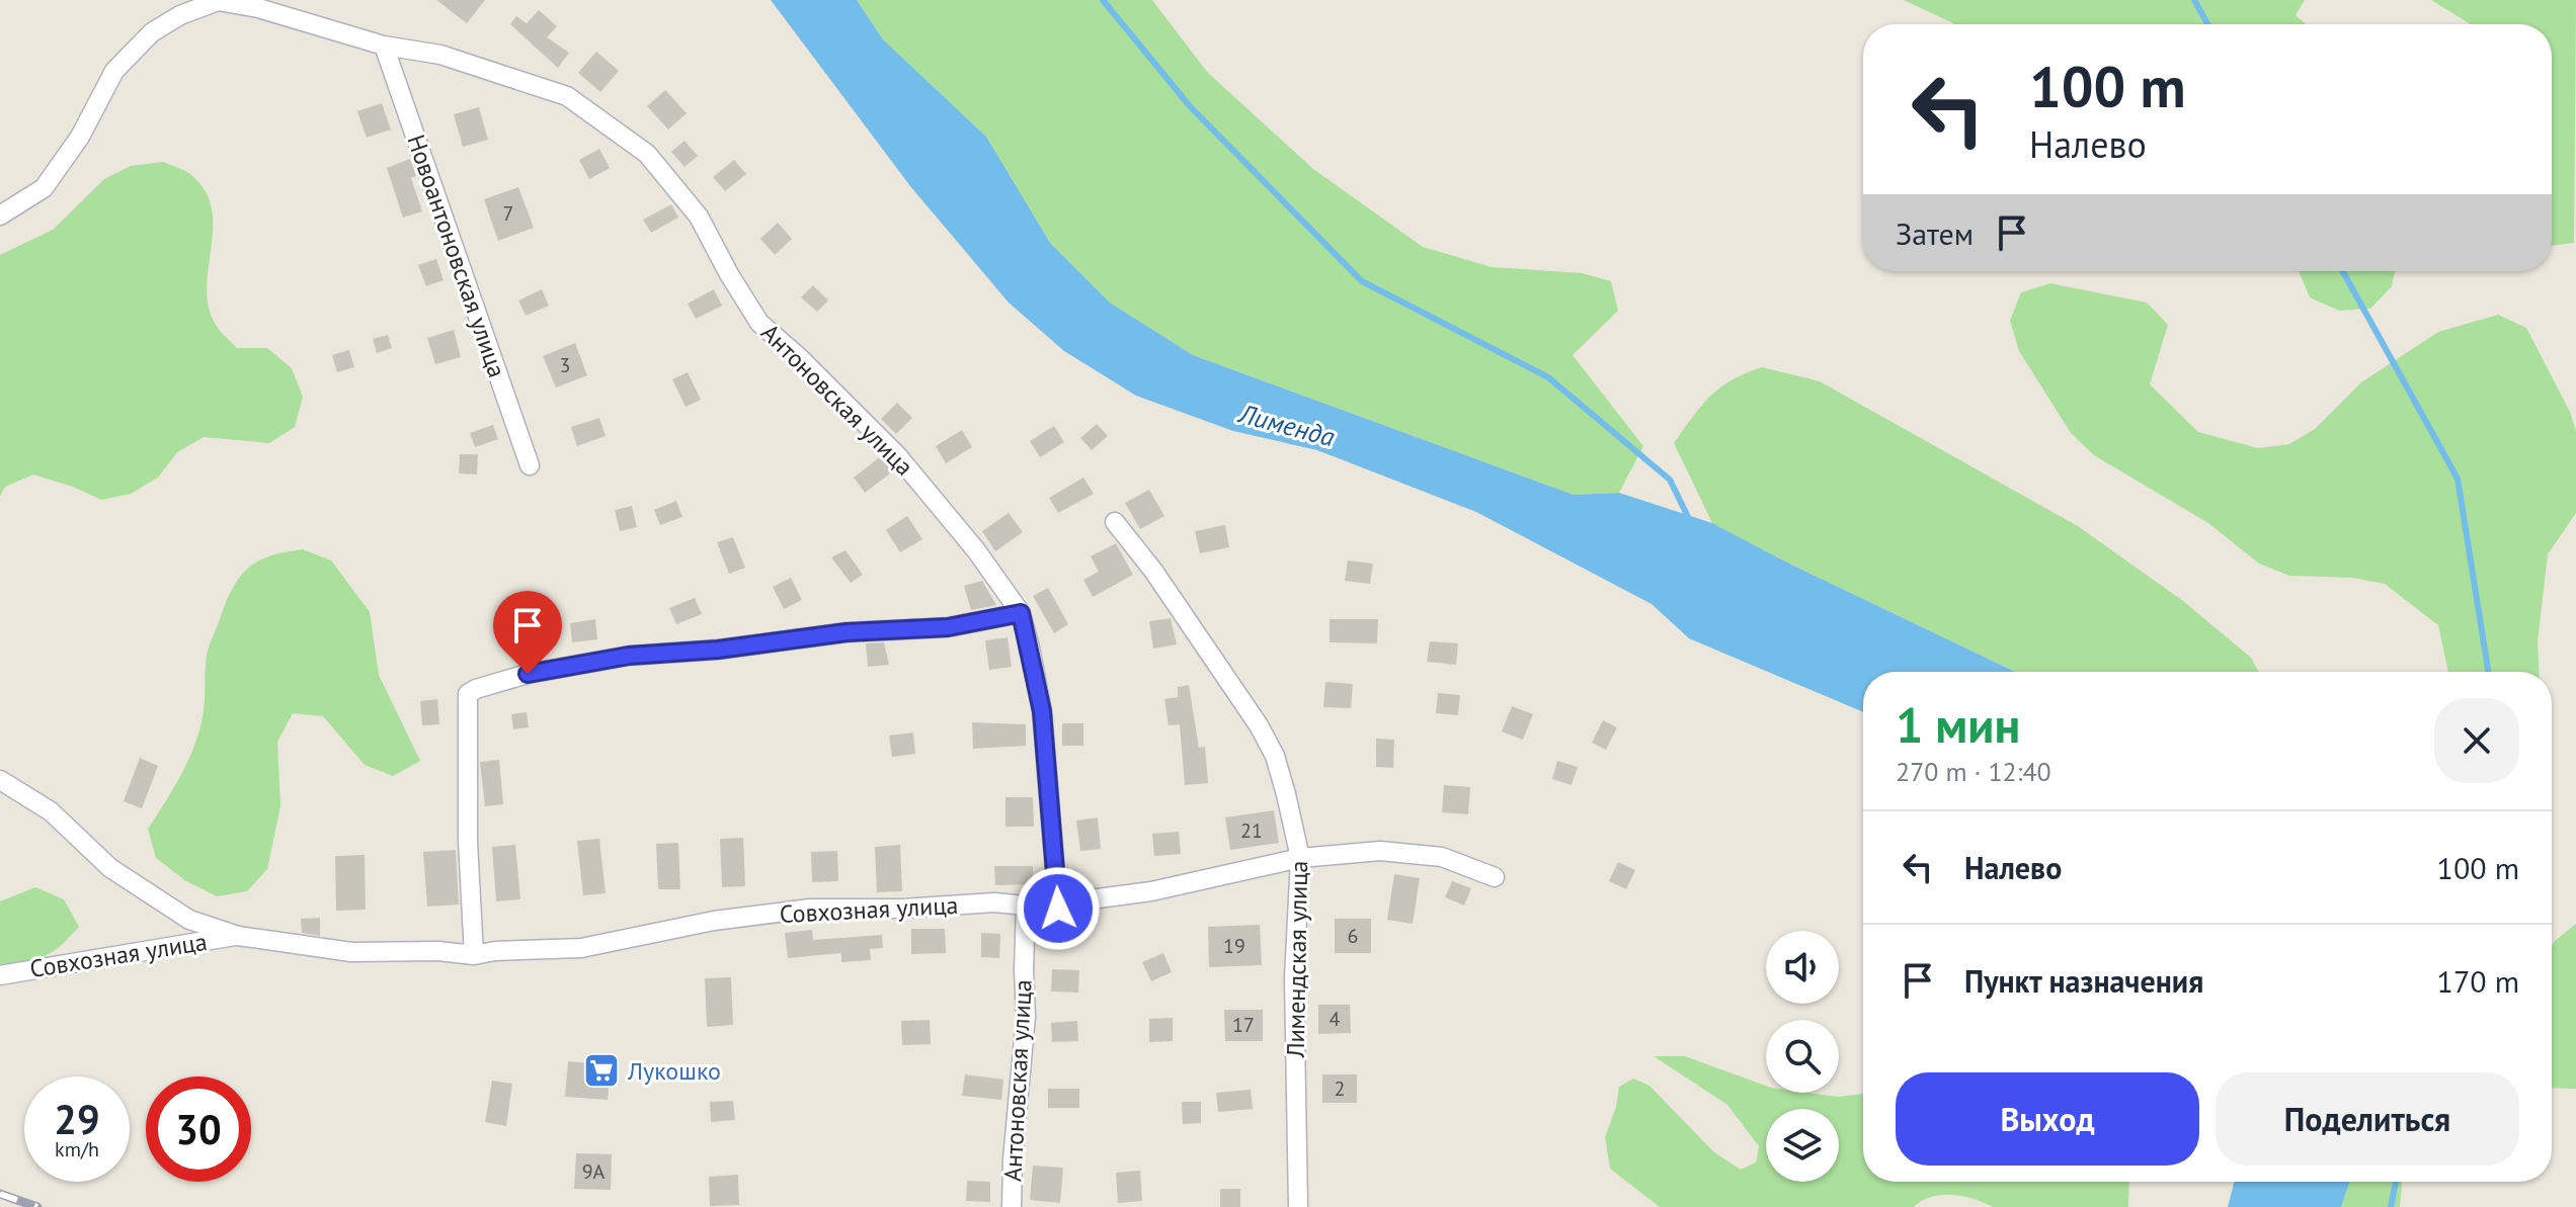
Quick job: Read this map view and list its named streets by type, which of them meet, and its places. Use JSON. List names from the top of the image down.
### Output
{
  "streets": {
    "street": [
      "Новоантоновская улица",
      "Антоновская улица",
      "Совхозная улица",
      "Лимендская улица"
    ]
  },
  "crossings": [
    ["Новоантоновская улица", "Антоновская улица"],
    ["Антоновская улица", "Совхозная улица"],
    ["Совхозная улица", "Лимендская улица"]
  ],
  "water": ["Лименда"],
  "places": {
    "supermarket": ["Лукошко"]
  },
  "house_numbers": [
    "7",
    "3",
    "21",
    "6",
    "19",
    "4",
    "17",
    "2",
    "9А"
  ],
  "page": {
    "turn": ["100 m", "Налево"],
    "then": "Затем",
    "heading": ["1 мин", "270 m · 12:40"],
    "list": [
      {
        "name": "Налево",
        "value": "100 m"
      },
      {
        "name": "Пункт назначения",
        "value": "170 m"
      }
    ],
    "buttons": ["Выход", "Поделиться"],
    "speed": "29 km/h",
    "limit": "30"
  }
}
